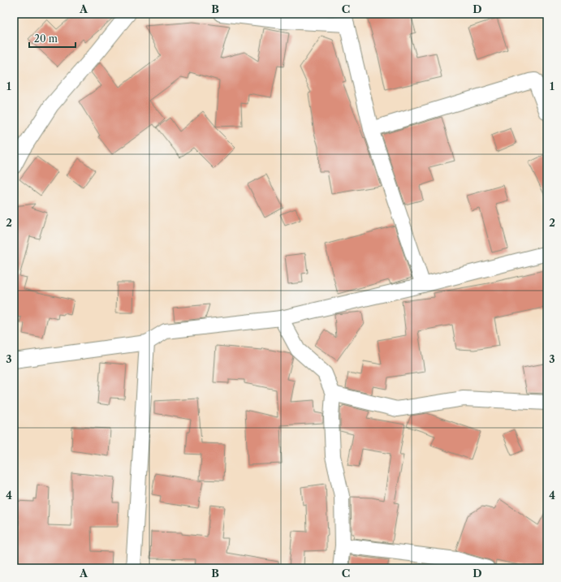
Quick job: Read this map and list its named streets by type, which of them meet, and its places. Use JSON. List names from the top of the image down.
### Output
{
  "scale_bar": "20 m",
  "grid": {
    "columns": [
      "A",
      "B",
      "C",
      "D"
    ],
    "rows": [
      "1",
      "2",
      "3",
      "4"
    ]
  }
}
